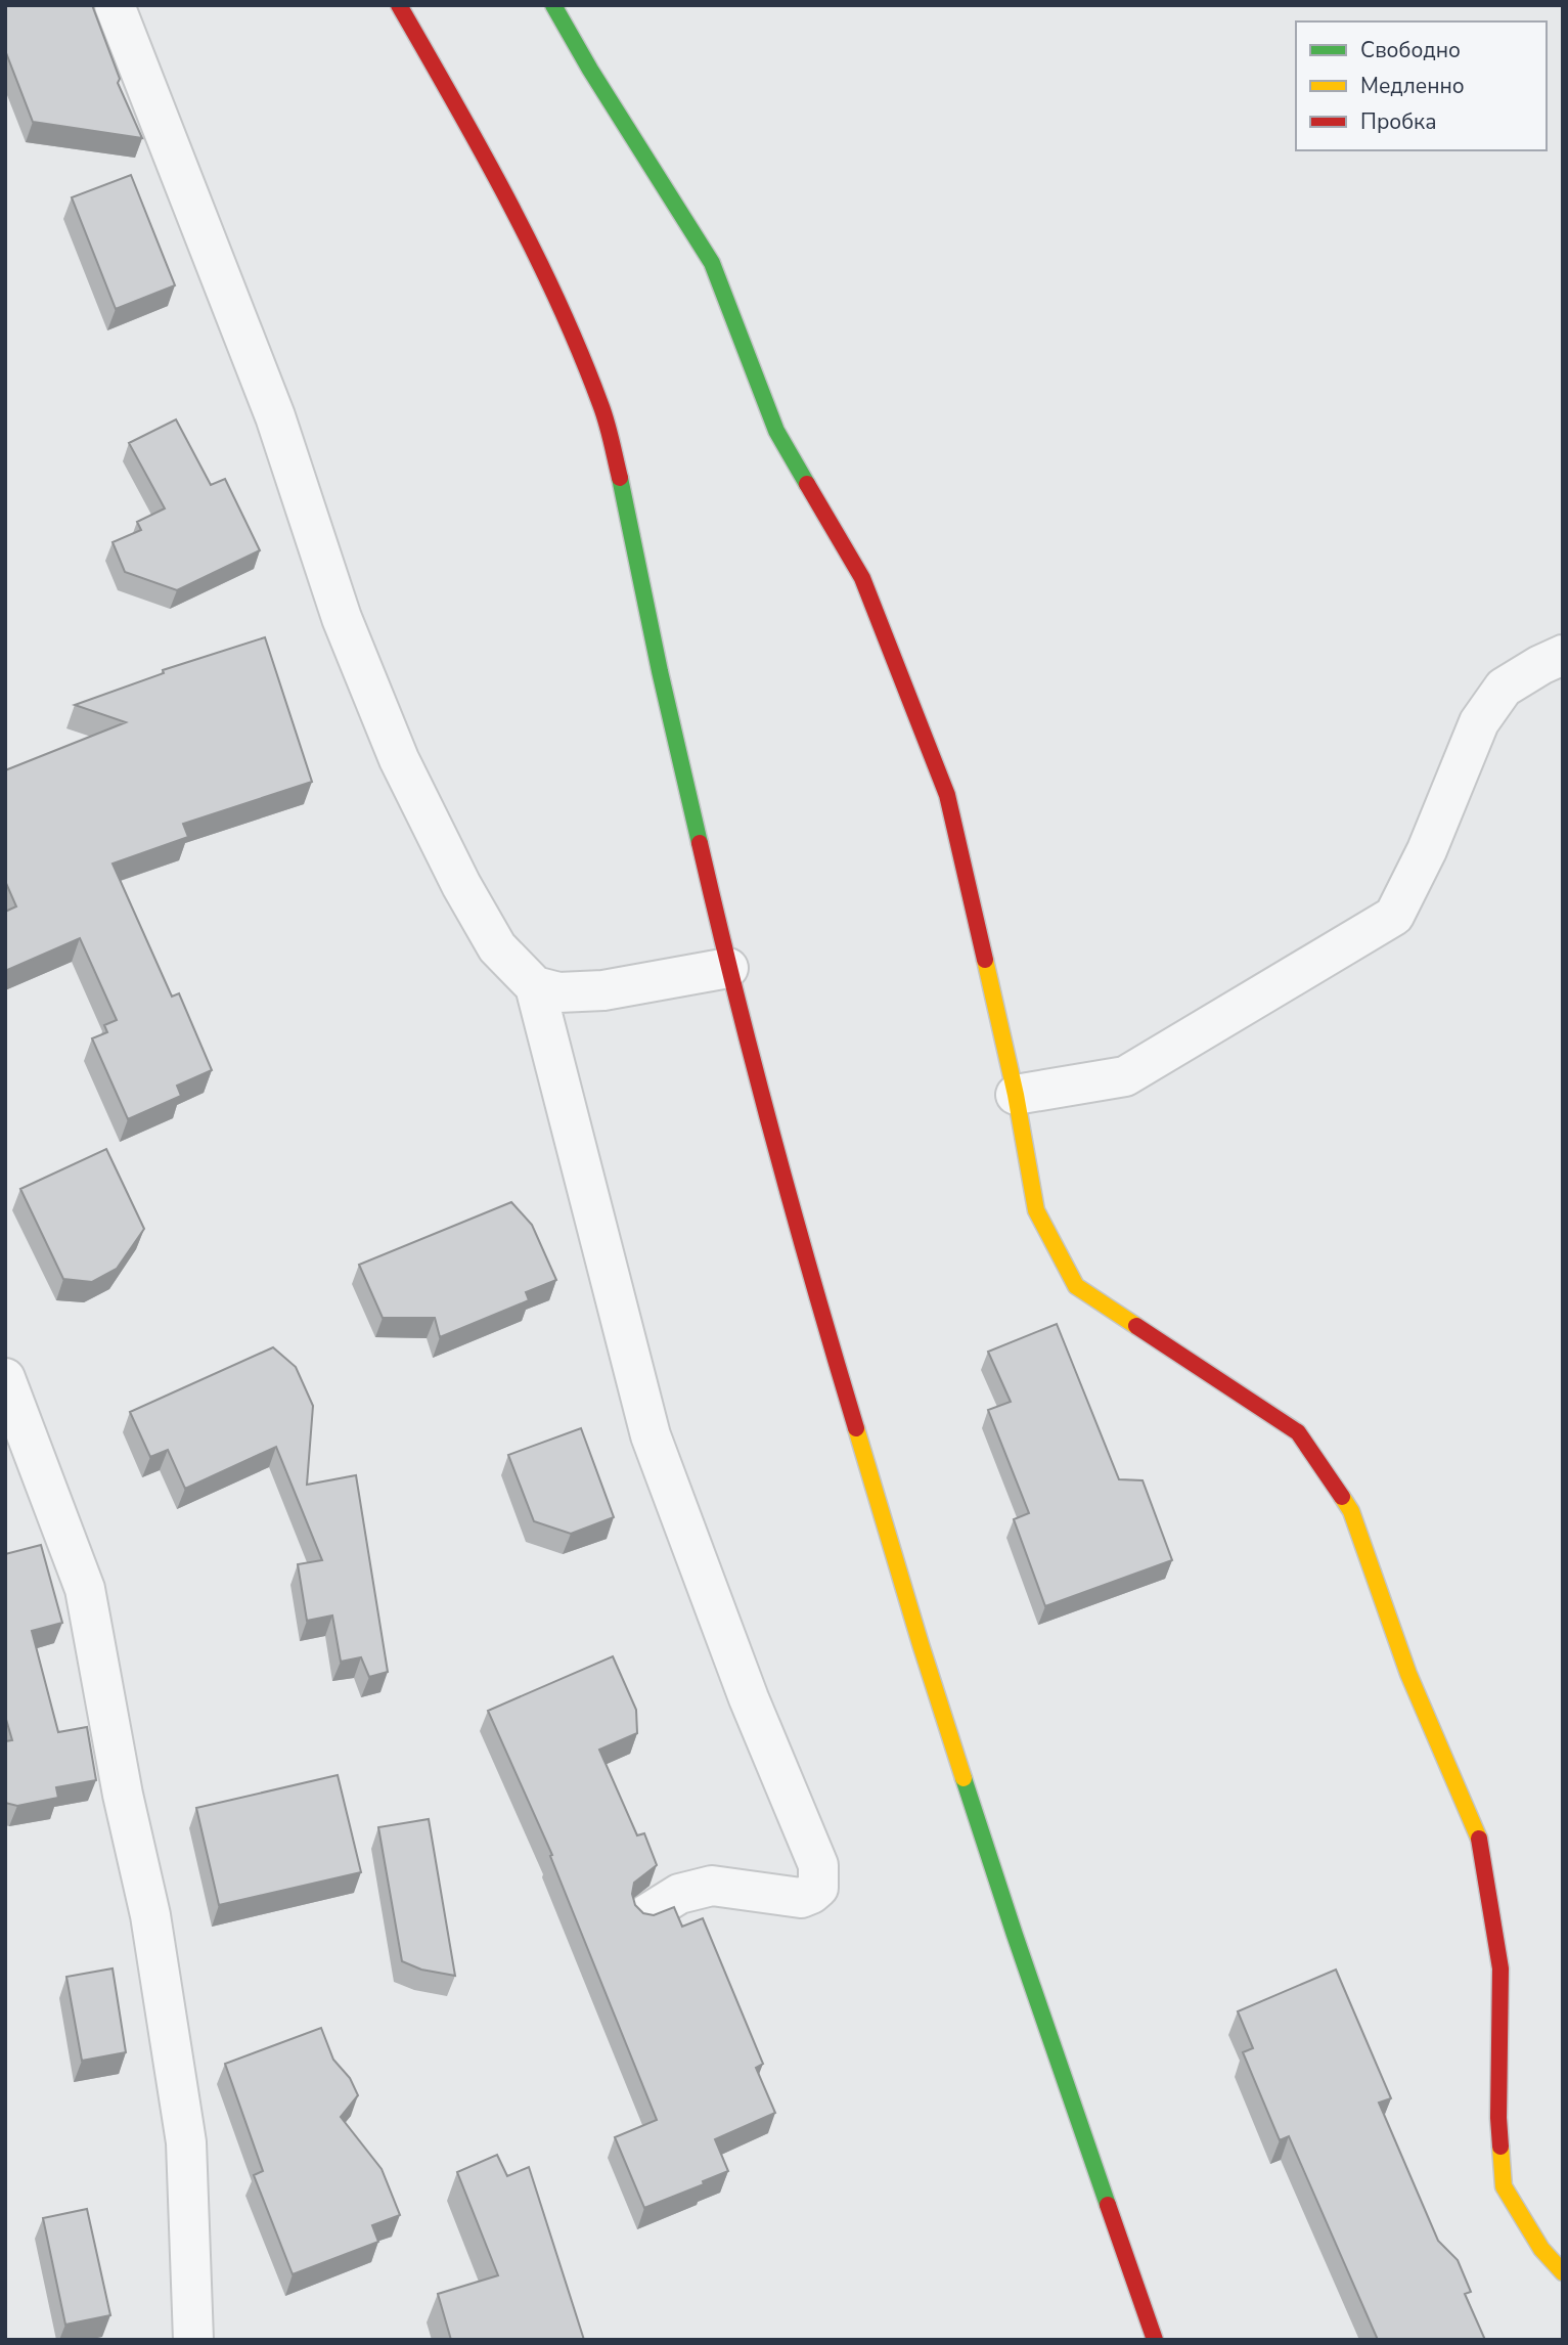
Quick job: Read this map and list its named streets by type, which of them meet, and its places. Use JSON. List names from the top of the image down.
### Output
{
  "legend": ["Свободно", "Медленно", "Пробка"]
}
